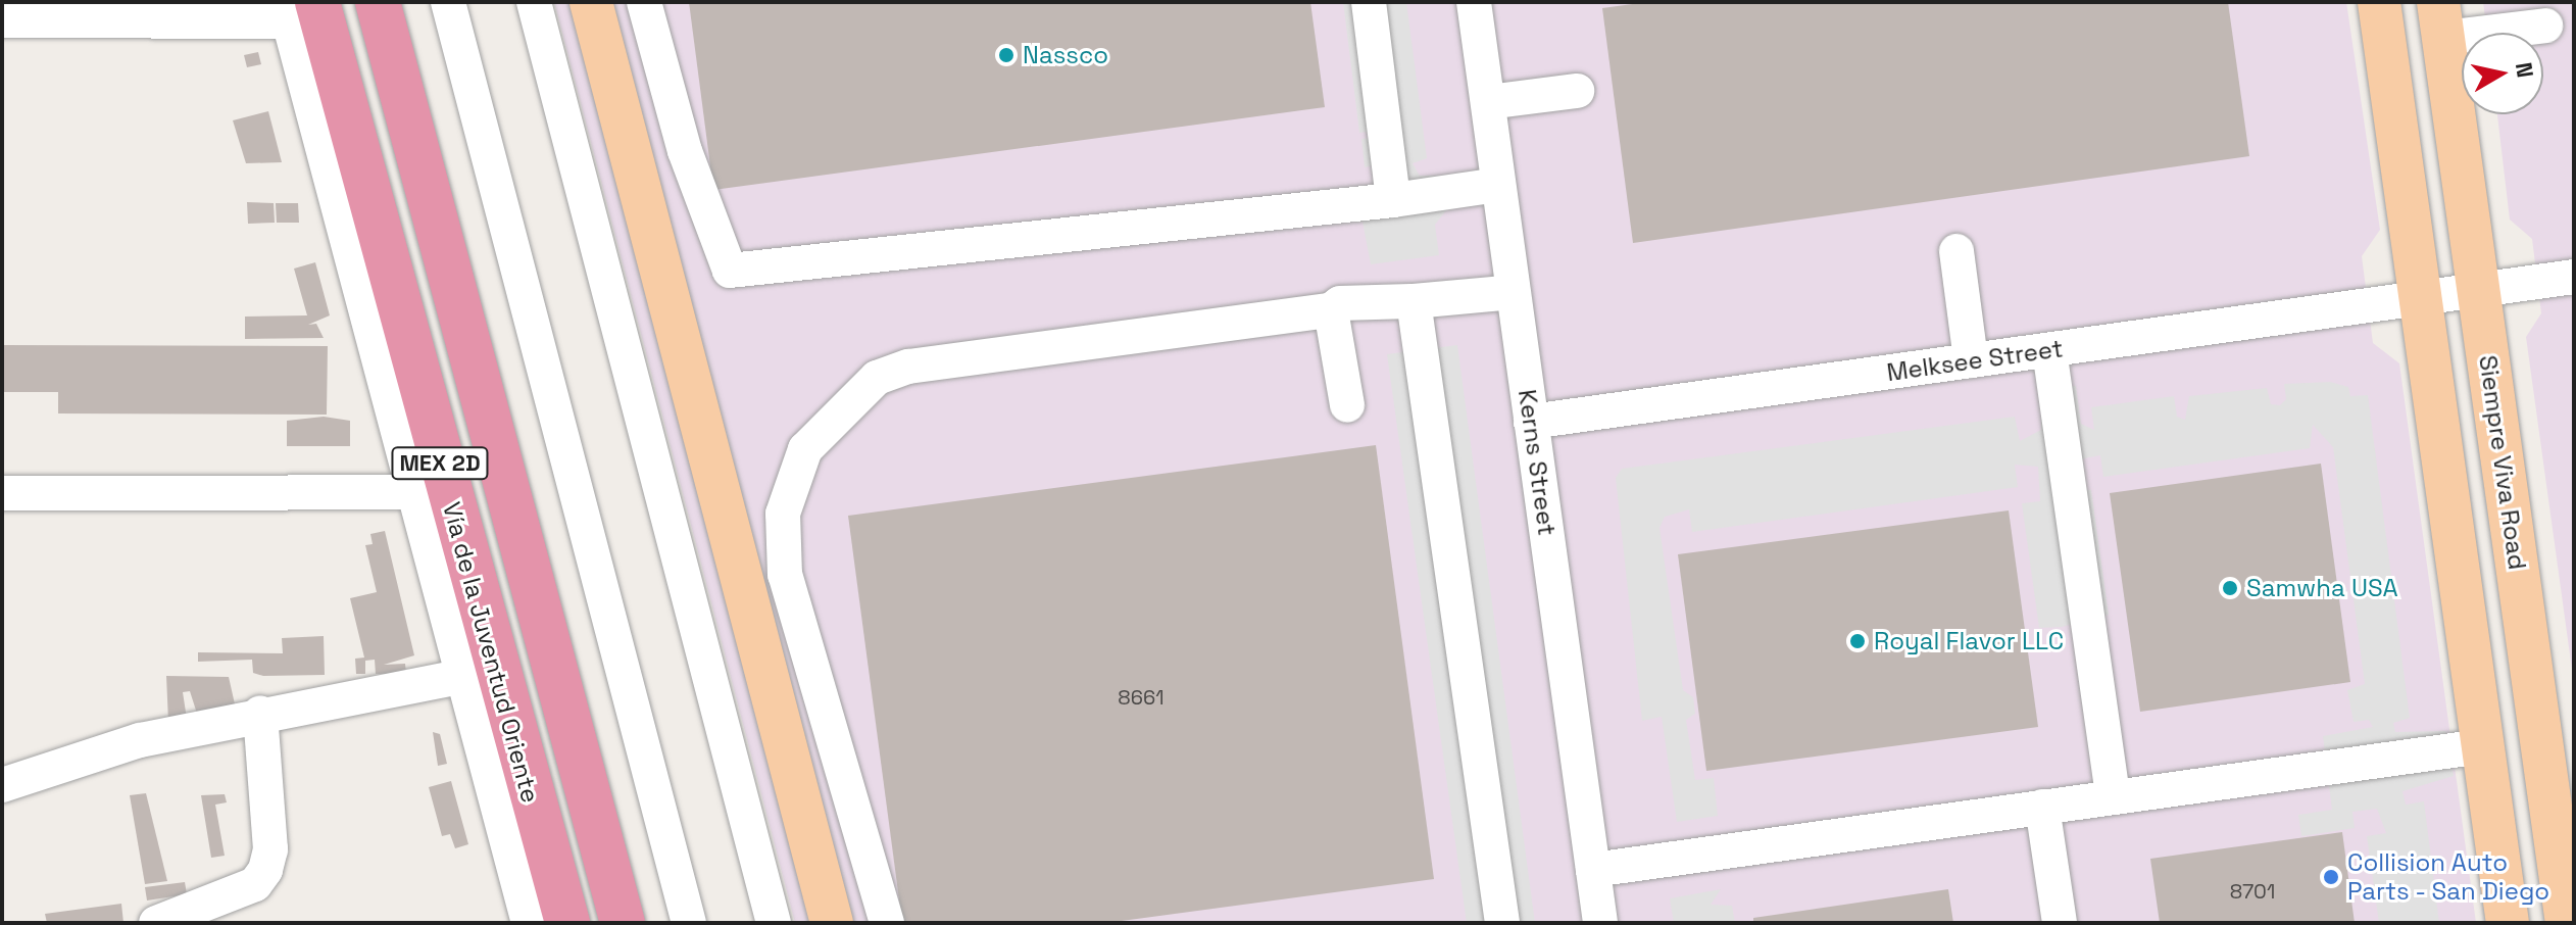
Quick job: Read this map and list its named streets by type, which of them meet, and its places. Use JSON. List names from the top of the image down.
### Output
{
  "streets": {
    "highway": ["MEX 2D", "Vía de la Juventud Oriente"],
    "main road": ["Siempre Viva Road"],
    "street": ["Melksee Street", "Kerns Street"]
  },
  "crossings": [
    ["Melksee Street", "Kerns Street"],
    ["Melksee Street", "Siempre Viva Road"]
  ],
  "places": [
    "Nassco",
    "Samwha USA",
    "Royal Flavor LLC",
    "Collision Auto Parts - San Diego"
  ],
  "house_numbers": ["8661", "8701"],
  "north": "right"
}
